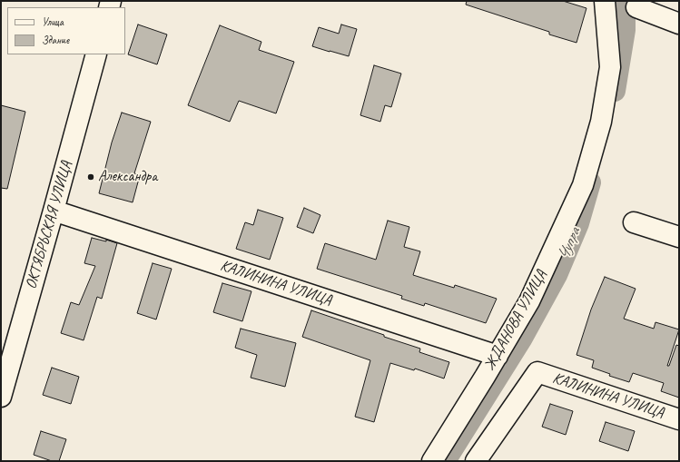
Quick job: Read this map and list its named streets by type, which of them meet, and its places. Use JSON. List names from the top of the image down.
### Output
{
  "streets": {
    "street": ["ОКТЯБРЬСКАЯ УЛИЦА", "КАЛИНИНА УЛИЦА", "ЖДАНОВА УЛИЦА"]
  },
  "crossings": [
    ["ОКТЯБРЬСКАЯ УЛИЦА", "КАЛИНИНА УЛИЦА"],
    ["КАЛИНИНА УЛИЦА", "ЖДАНОВА УЛИЦА"]
  ],
  "water": ["Чупра"],
  "places": ["Александра"],
  "legend": ["Улица", "Здание"]
}
